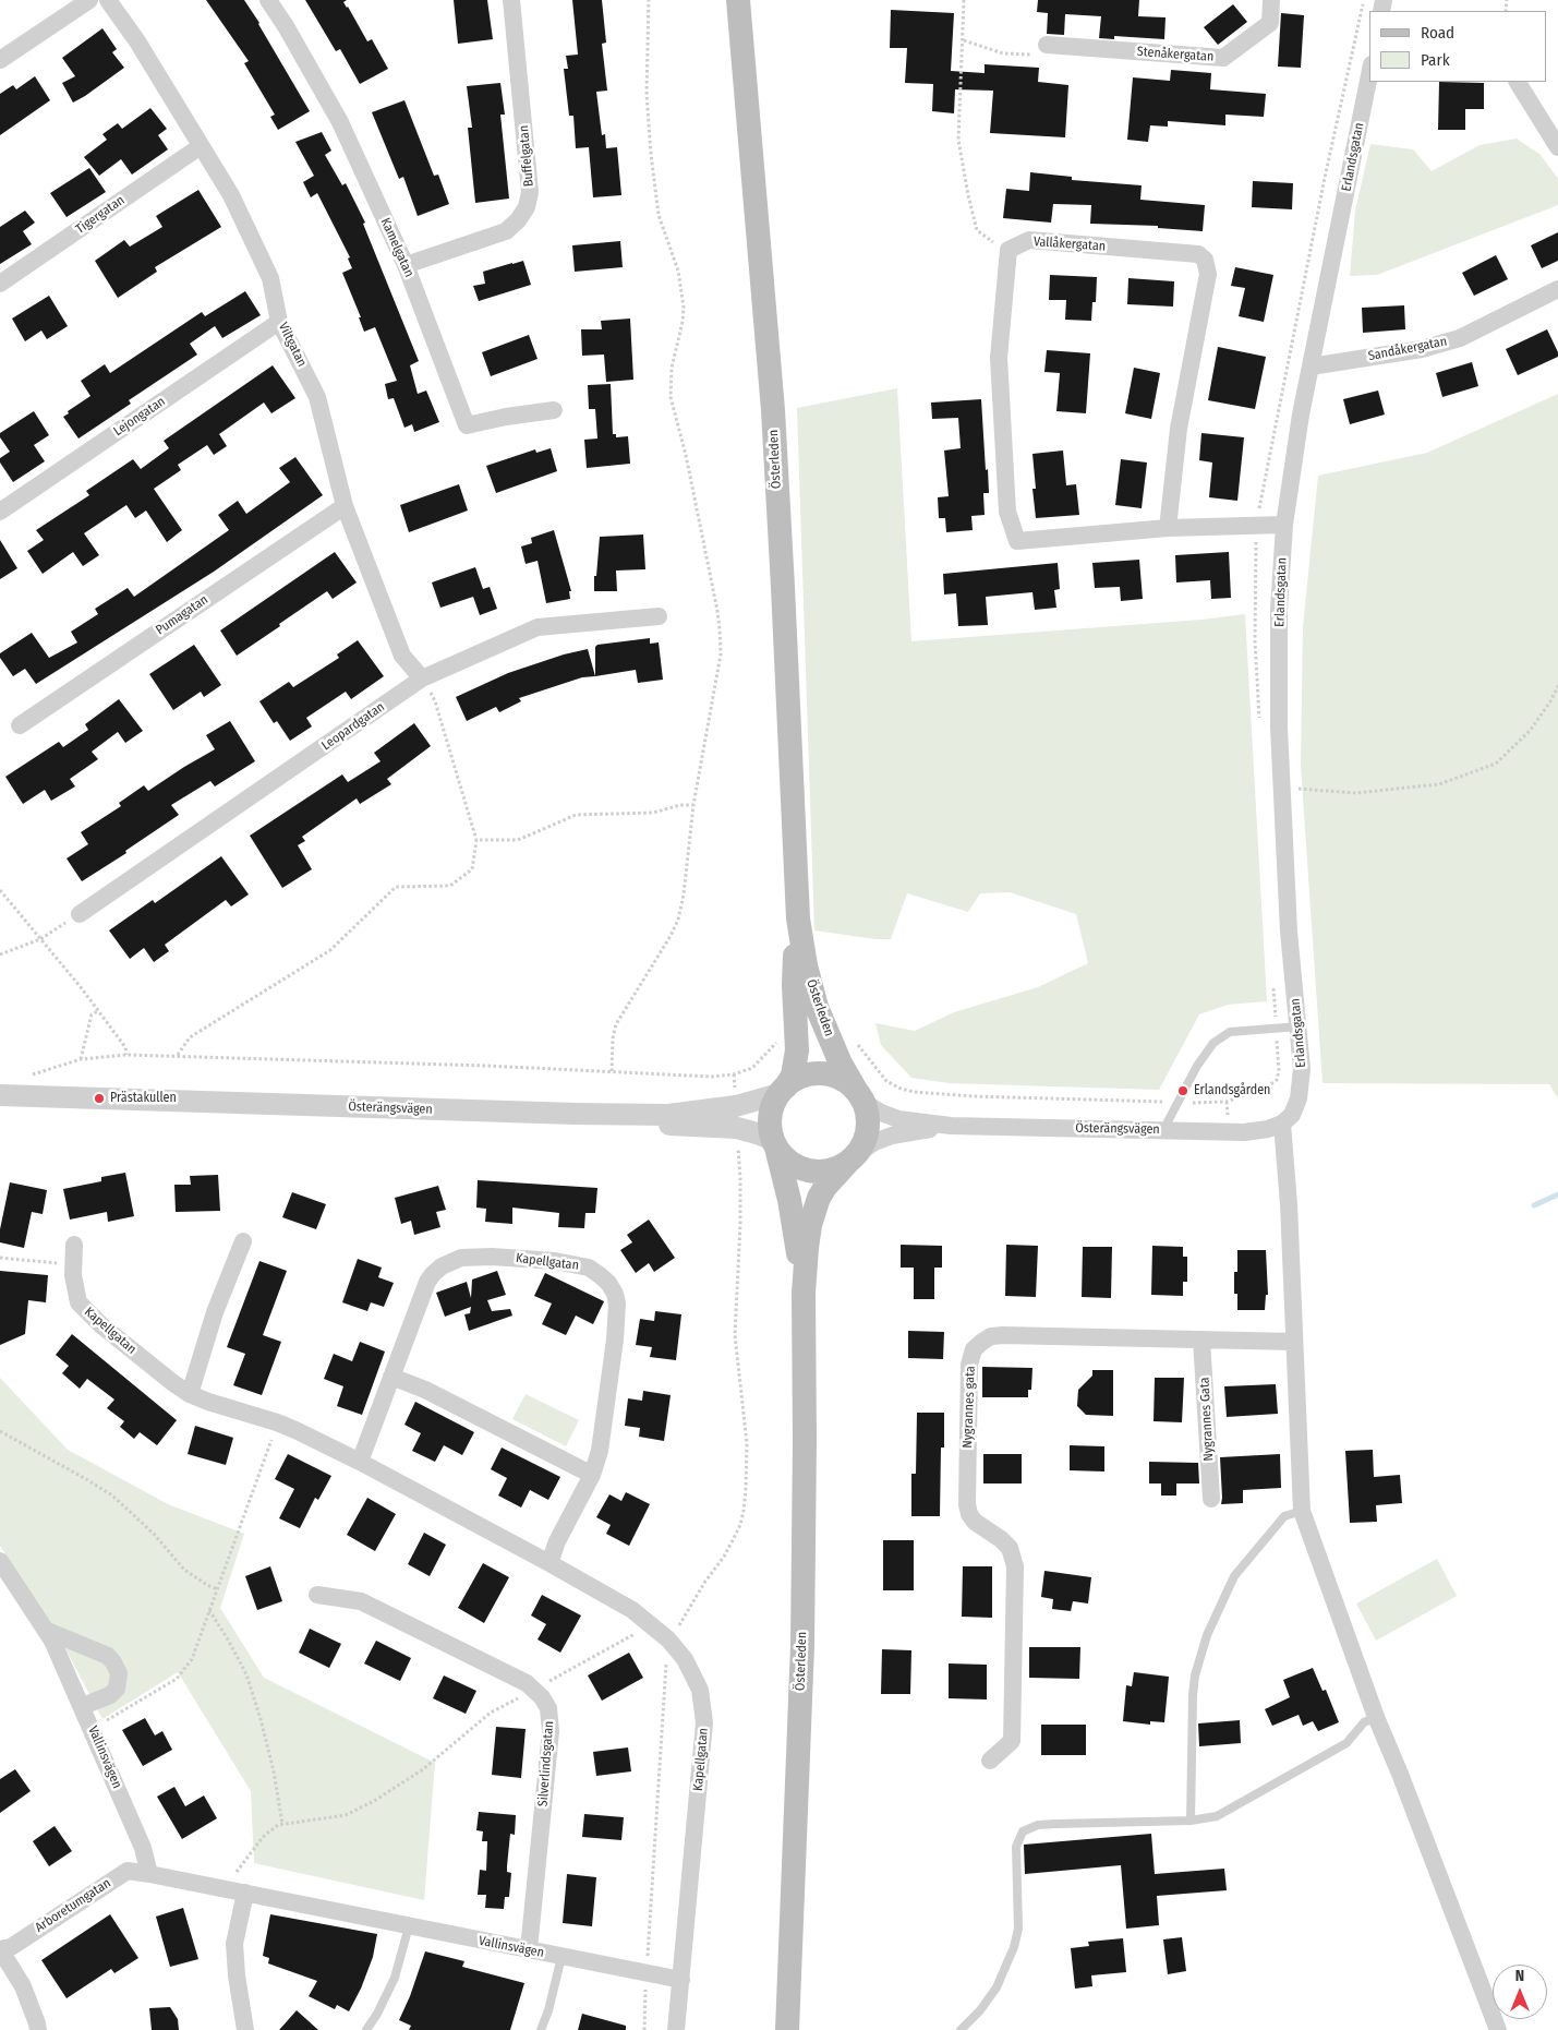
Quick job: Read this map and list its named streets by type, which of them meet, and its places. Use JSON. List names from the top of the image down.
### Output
{
  "streets": {
    "main road": ["Österleden"],
    "street": [
      "Stenåkergatan",
      "Buffelgatan",
      "Erlandsgatan",
      "Tigergatan",
      "Vallåkergatan",
      "Kamelgatan",
      "Viltgatan",
      "Sandåkergatan",
      "Lejongatan",
      "Pumagatan",
      "Leopardgatan",
      "Österängsvägen",
      "Kapellgatan",
      "Nygrannes gata",
      "Nygrannes Gata",
      "Vallinsvägen",
      "Silverlindsgatan",
      "Arboretumgatan"
    ]
  },
  "crossings": [
    ["Buffelgatan", "Kamelgatan"],
    ["Erlandsgatan", "Sandåkergatan"],
    ["Erlandsgatan", "Österängsvägen"],
    ["Tigergatan", "Viltgatan"],
    ["Viltgatan", "Lejongatan"],
    ["Viltgatan", "Pumagatan"],
    ["Viltgatan", "Leopardgatan"],
    ["Österleden", "Österängsvägen"],
    ["Kapellgatan", "Vallinsvägen"],
    ["Nygrannes gata", "Nygrannes Gata"],
    ["Vallinsvägen", "Silverlindsgatan"],
    ["Vallinsvägen", "Arboretumgatan"]
  ],
  "places": ["Erlandsgården", "Prästakullen"],
  "legend": ["Road", "Park"],
  "north": "top"
}
